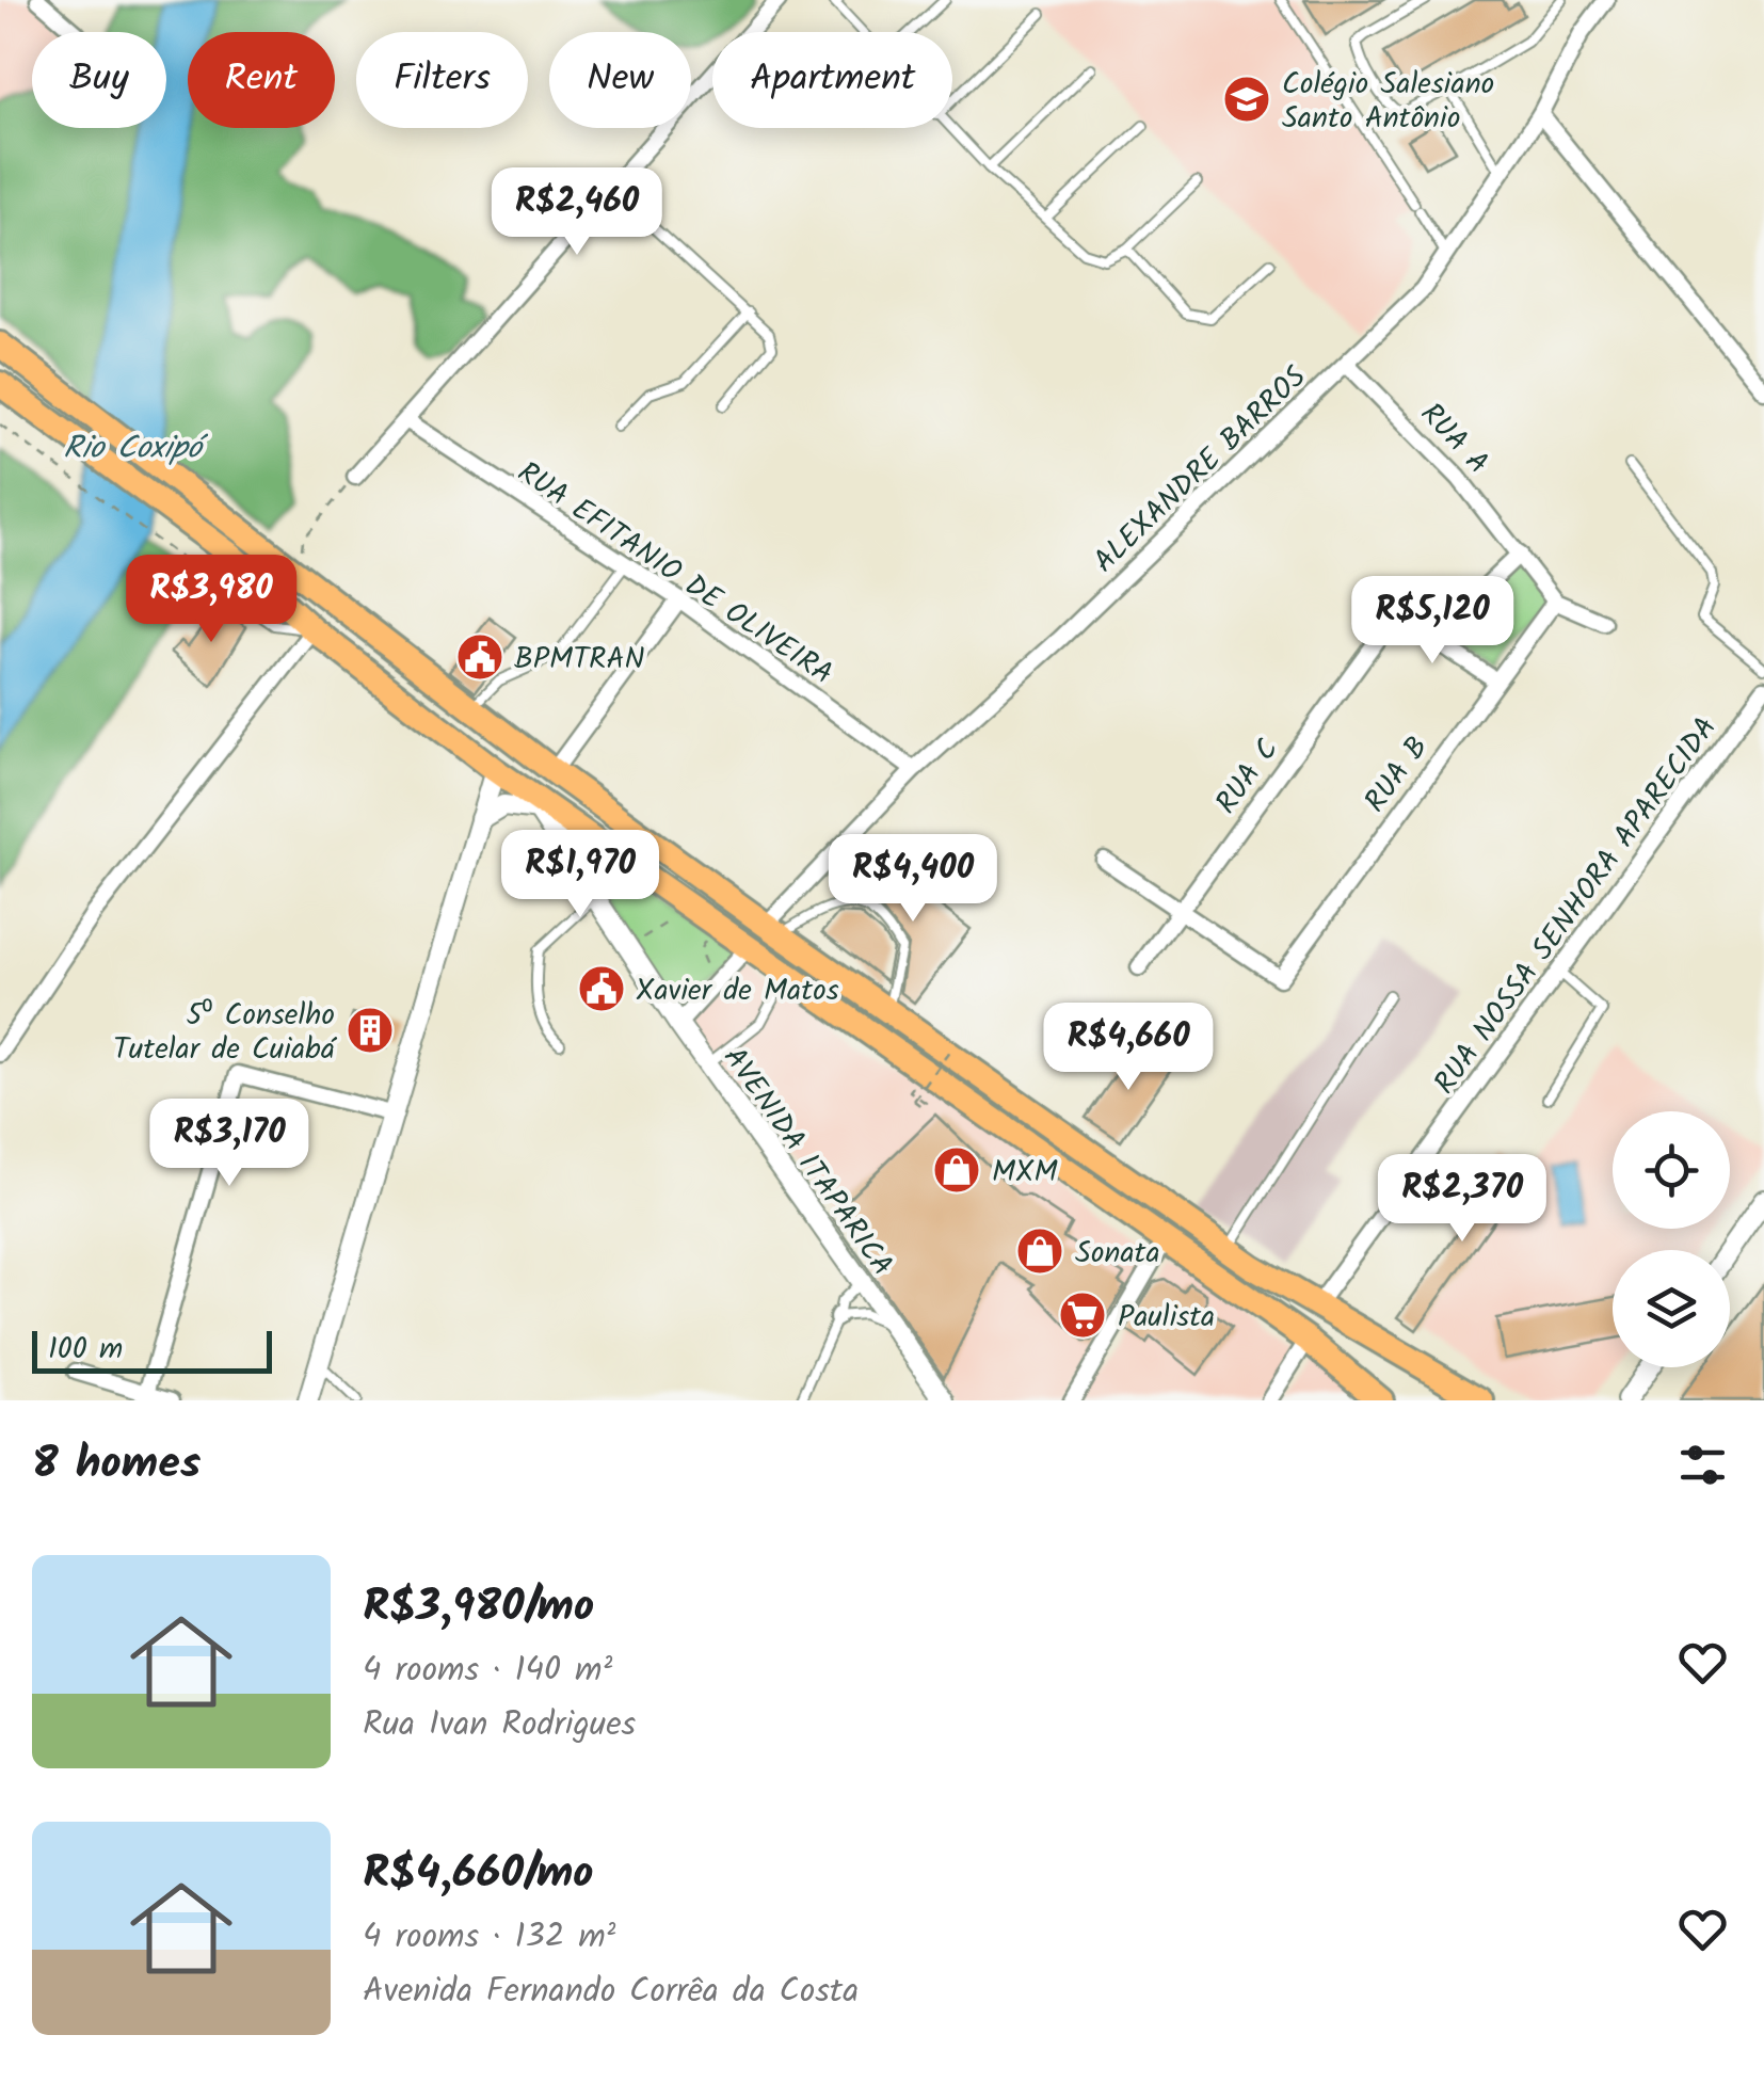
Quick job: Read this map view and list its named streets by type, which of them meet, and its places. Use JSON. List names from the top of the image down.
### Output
{
  "streets": {
    "street": [
      "RUA A",
      "ALEXANDRE BARROS",
      "RUA EFITANIO DE OLIVEIRA",
      "RUA B",
      "RUA C",
      "RUA NOSSA SENHORA APARECIDA",
      "AVENIDA ITAPARICA"
    ]
  },
  "crossings": [
    ["RUA A", "ALEXANDRE BARROS"],
    ["RUA A", "RUA B"],
    ["ALEXANDRE BARROS", "RUA EFITANIO DE OLIVEIRA"],
    ["RUA B", "RUA C"]
  ],
  "water": ["Rio Coxipó"],
  "places": {
    "school or university": ["Colégio Salesiano Santo Antônio"],
    "public building": ["BPMTRAN", "Xavier de Matos"],
    "building": ["5⁰ Conselho Tutelar de Cuiabá"],
    "shop": ["MXM", "Sonata"],
    "supermarket": ["Paulista"]
  },
  "scale_bar": "100 m",
  "page": {
    "chip": [
      "Buy",
      "Rent",
      "Filters",
      "New",
      "Apartment"
    ],
    "price": [
      "R$2,460",
      "R$3,980",
      "R$5,120",
      "R$1,970",
      "R$4,400",
      "R$4,660",
      "R$3,170",
      "R$2,370"
    ],
    "scale": "100 m",
    "heading": "8 homes",
    "list": [
      {
        "name": "R$3,980/mo",
        "note": "4 rooms · 140 m² · Rua Ivan Rodrigues"
      },
      {
        "name": "R$4,660/mo",
        "note": "4 rooms · 132 m² · Avenida Fernando Corrêa da Costa"
      }
    ]
  }
}
